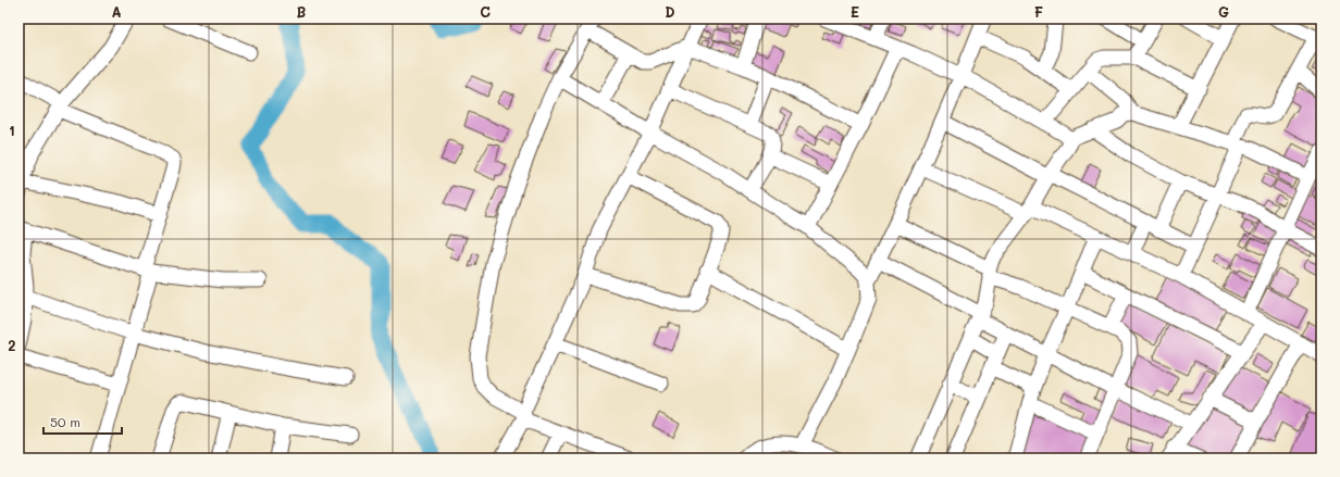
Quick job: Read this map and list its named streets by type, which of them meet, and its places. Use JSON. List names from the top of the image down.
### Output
{
  "scale_bar": "50 m",
  "grid": {
    "columns": [
      "A",
      "B",
      "C",
      "D",
      "E",
      "F",
      "G"
    ],
    "rows": ["1", "2"]
  }
}
